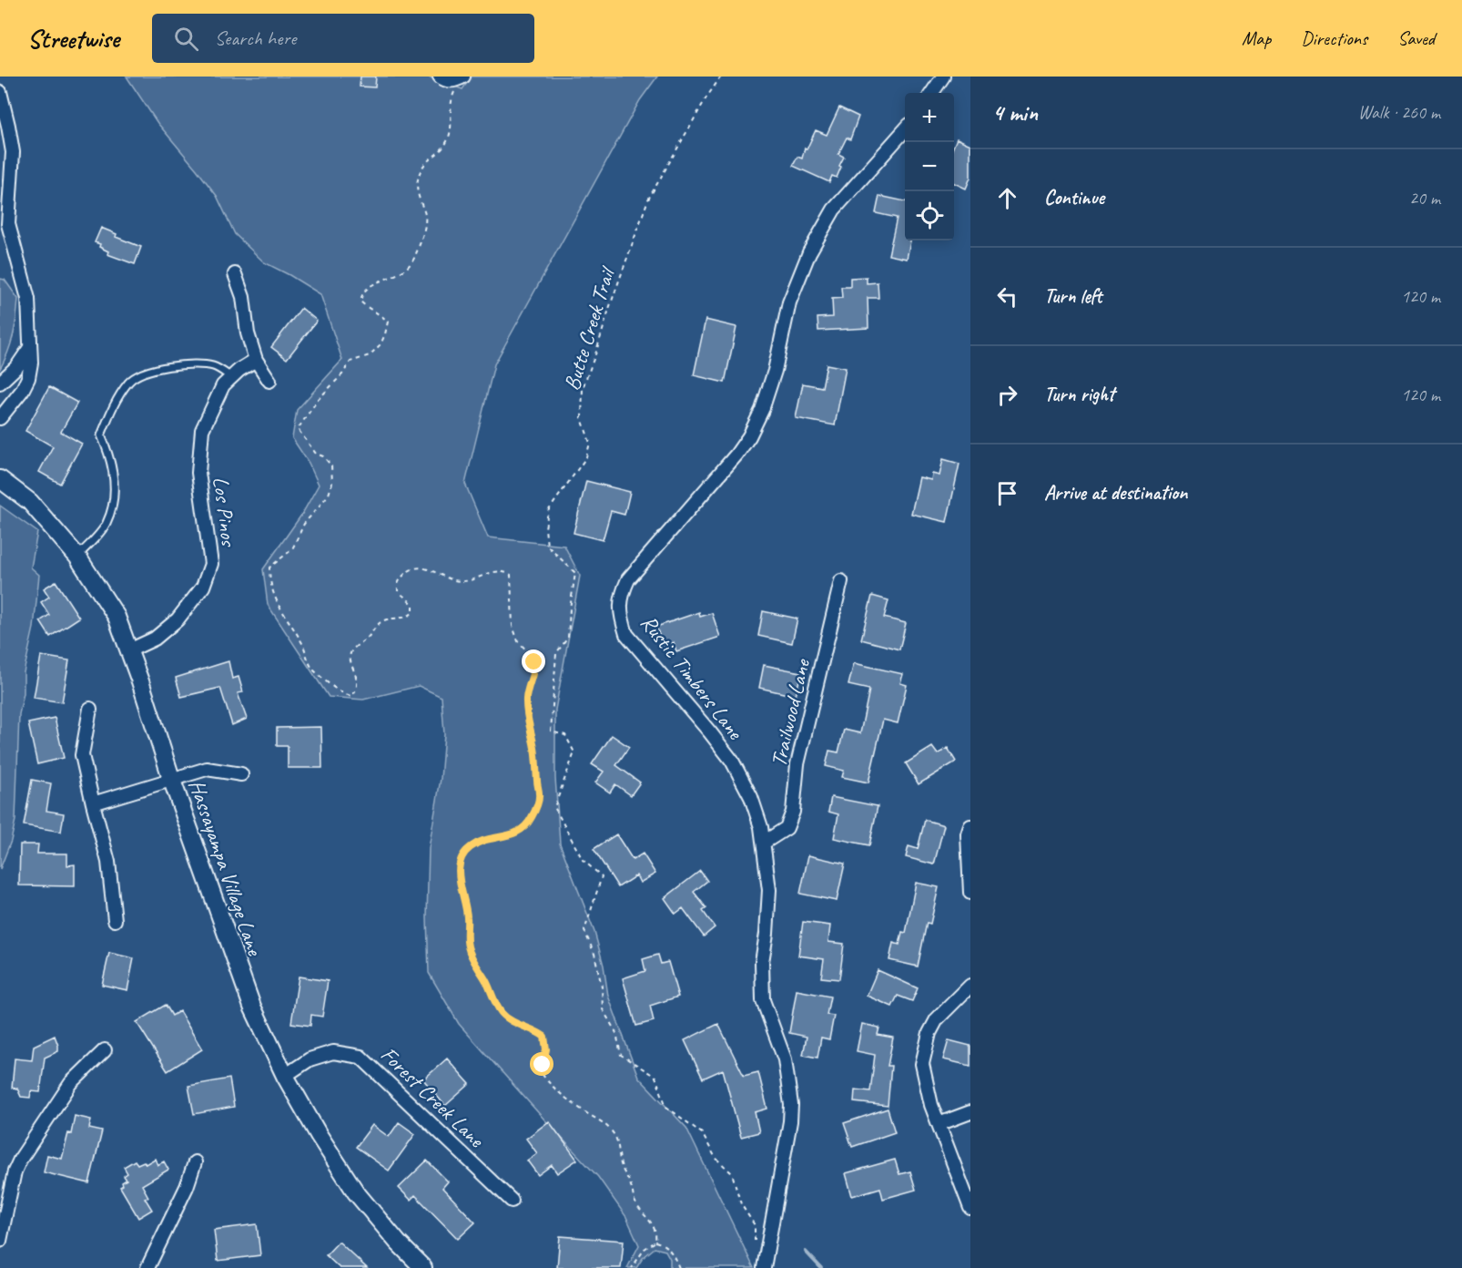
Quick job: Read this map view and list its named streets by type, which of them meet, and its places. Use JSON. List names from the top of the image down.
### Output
{
  "streets": {
    "street": [
      "Los Pinos",
      "Rustic Timbers Lane",
      "Trailwood Lane",
      "Hassayampa Village Lane",
      "Forest Creek Lane"
    ],
    "path": ["Butte Creek Trail"]
  },
  "crossings": [
    ["Butte Creek Trail", "Rustic Timbers Lane"],
    ["Los Pinos", "Hassayampa Village Lane"],
    ["Rustic Timbers Lane", "Trailwood Lane"],
    ["Hassayampa Village Lane", "Forest Creek Lane"]
  ],
  "page": {
    "header": "Streetwise",
    "search": "Search here",
    "nav": ["Map", "Directions", "Saved"],
    "heading": ["4 min", "Walk · 260 m"],
    "map_buttons": ["+", "−"],
    "list": [
      ["Continue", "20 m"],
      ["Turn left", "120 m"],
      ["Turn right", "120 m"],
      "Arrive at destination"
    ]
  }
}
